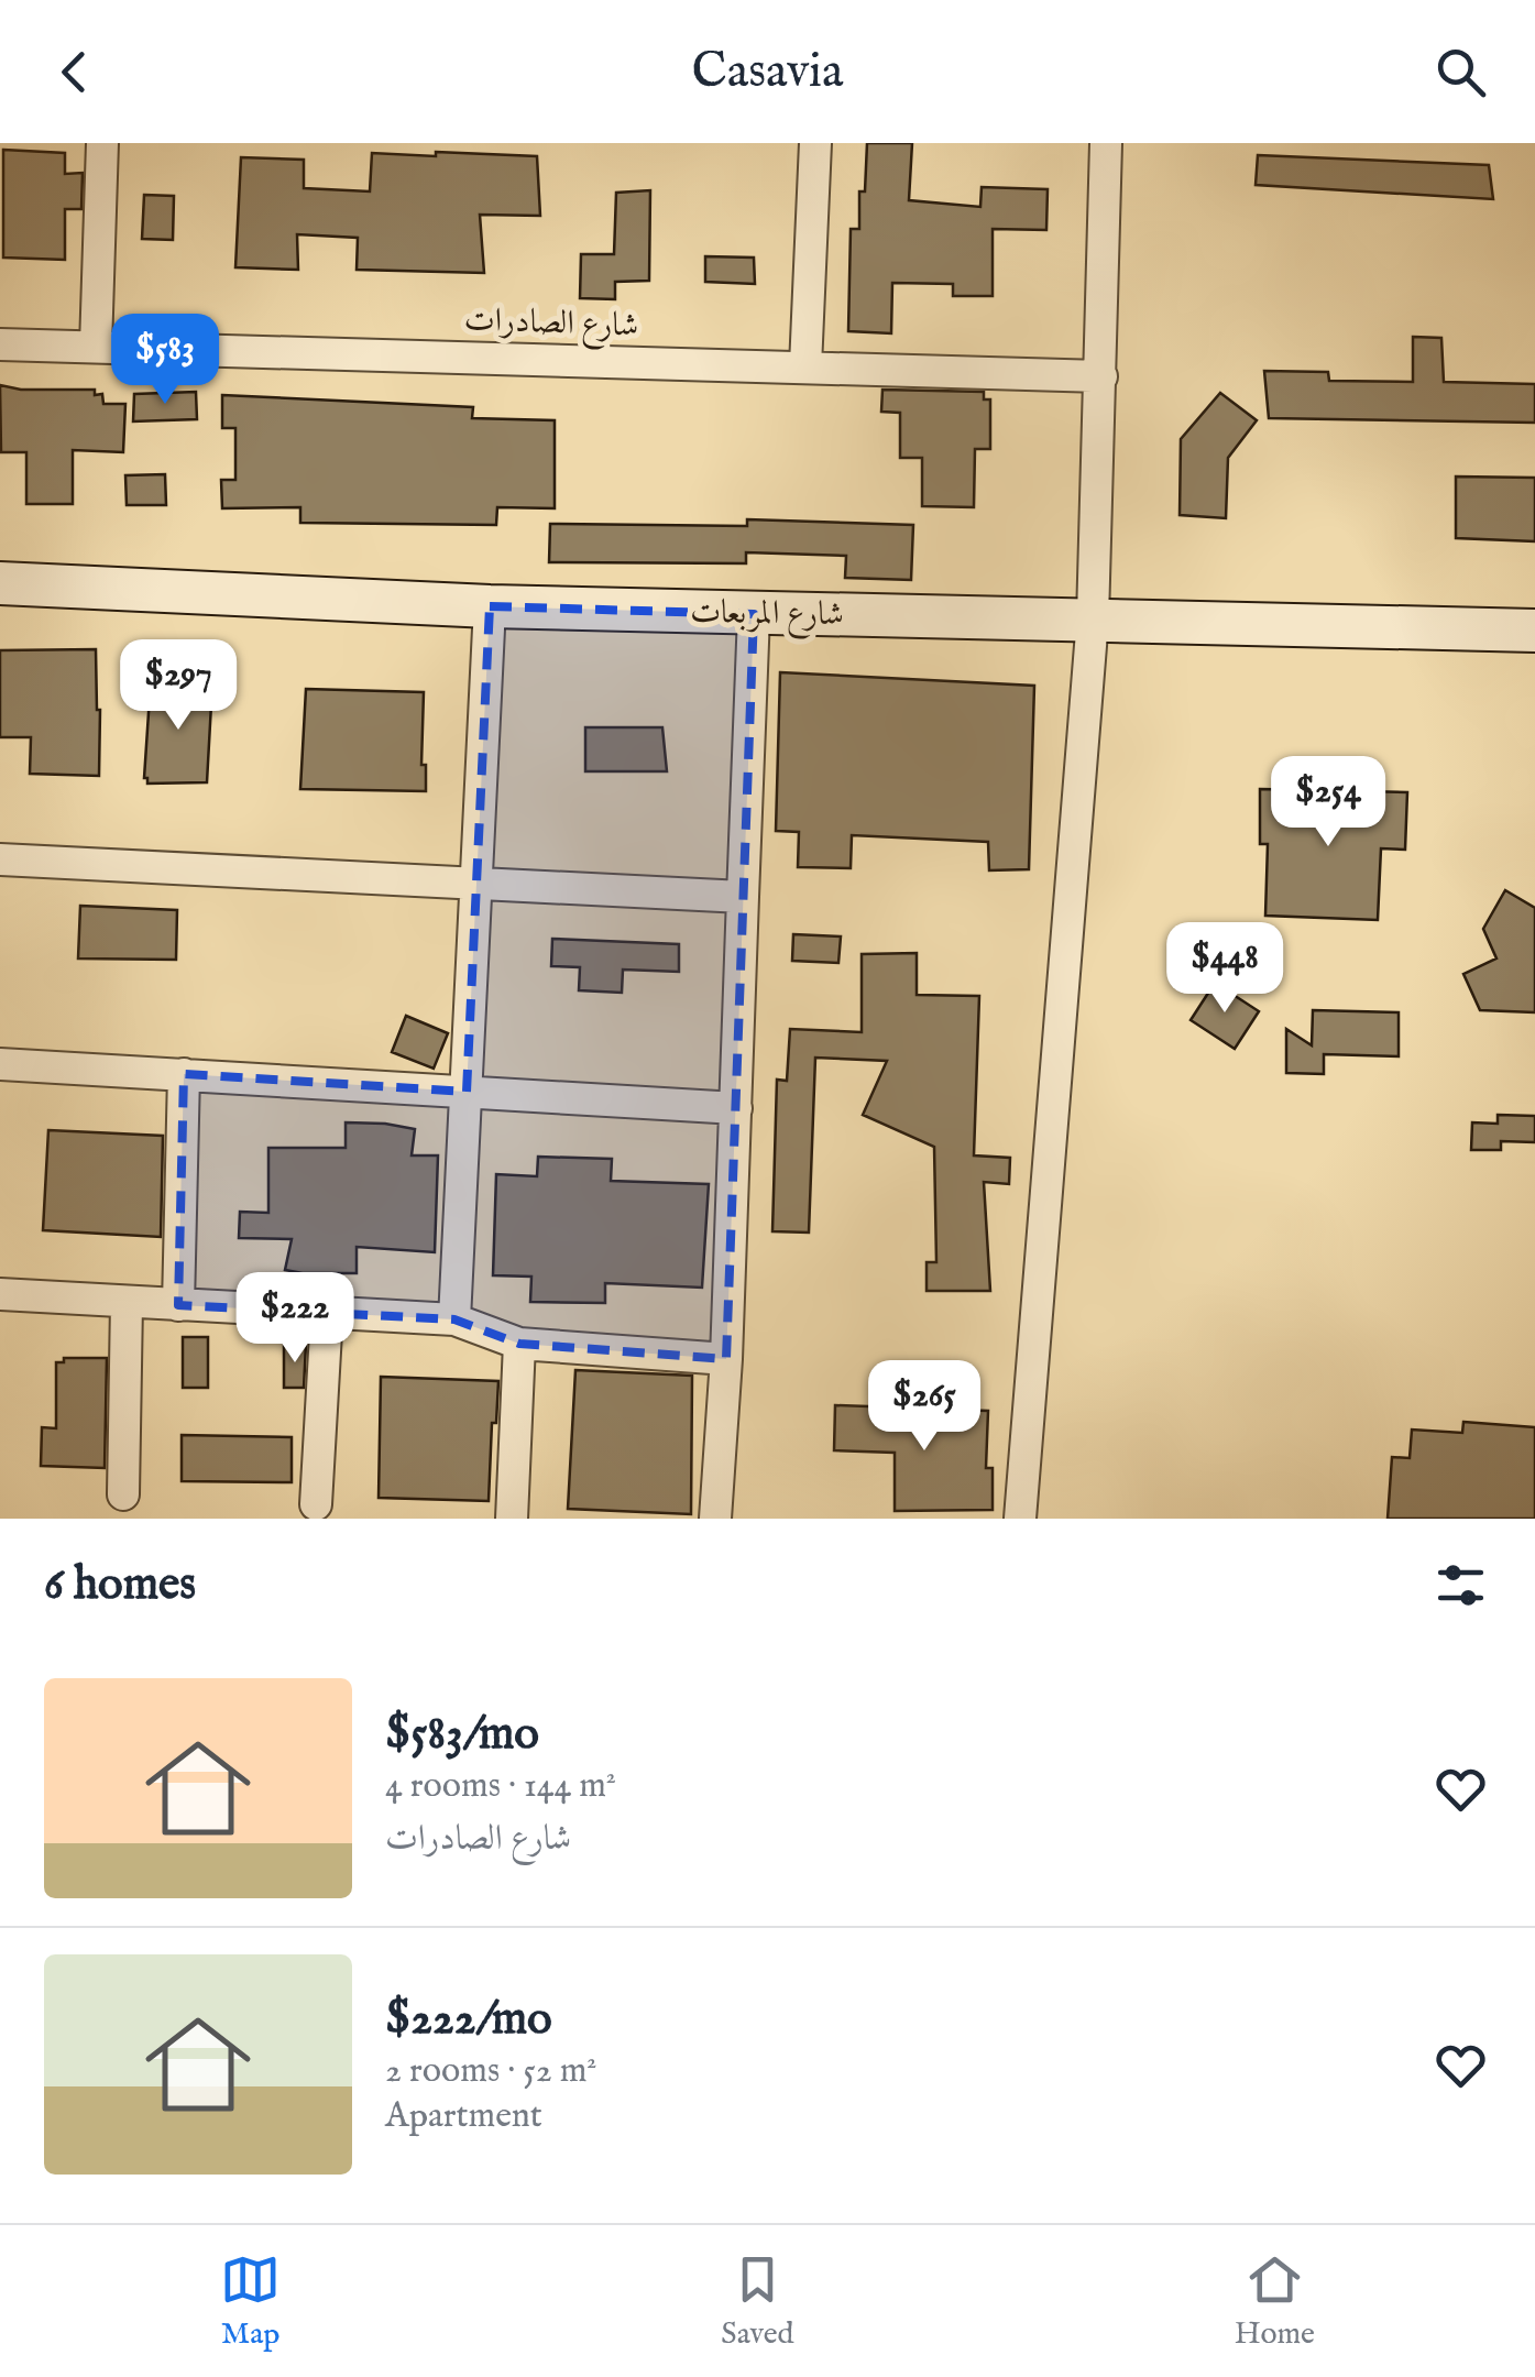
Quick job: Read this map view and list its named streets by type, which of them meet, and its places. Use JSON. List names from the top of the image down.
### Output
{
  "streets": {
    "main road": ["شارع المربعات"],
    "street": ["شارع الصادرات"]
  },
  "page": {
    "header": "Casavia",
    "price": [
      "$583",
      "$297",
      "$254",
      "$448",
      "$222",
      "$265"
    ],
    "heading": "6 homes",
    "list": [
      {
        "name": "$583/mo",
        "note": "4 rooms · 144 m² · شارع الصادرات"
      },
      {
        "name": "$222/mo",
        "note": "2 rooms · 52 m² · Apartment"
      }
    ],
    "tabs": ["Map", "Saved", "Home"]
  }
}
